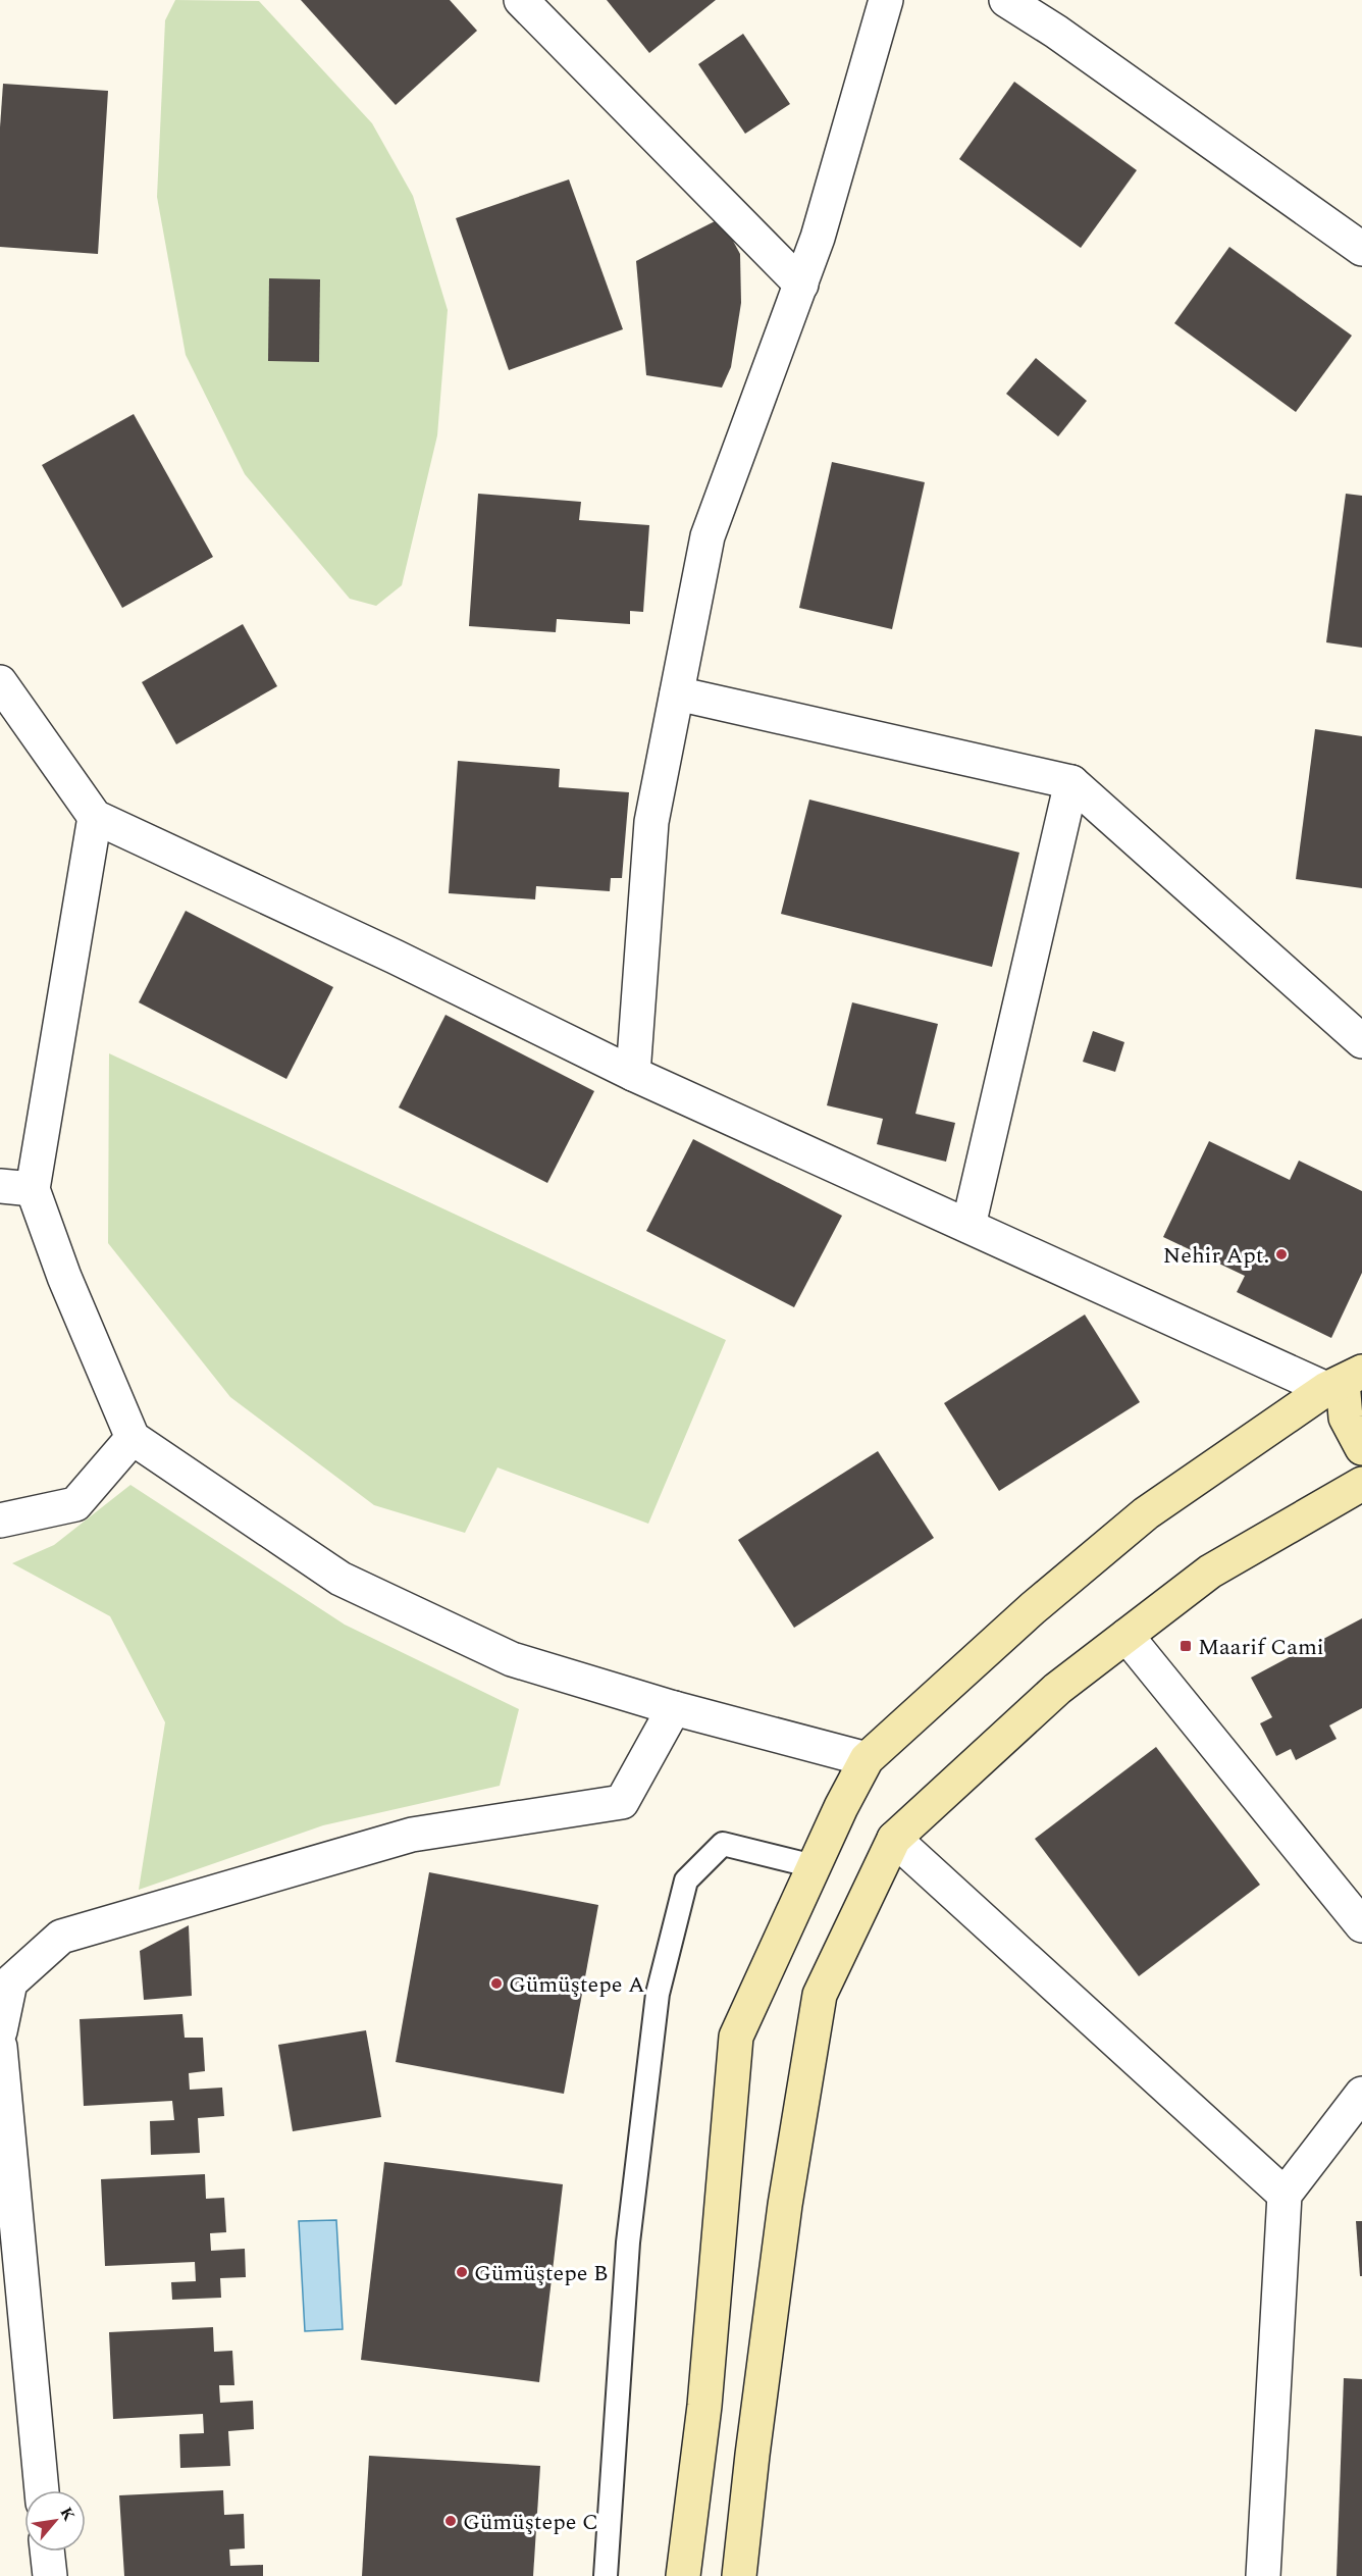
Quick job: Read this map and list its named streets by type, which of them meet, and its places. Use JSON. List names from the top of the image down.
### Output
{
  "places": {
    "other": [
      "Nehir Apt.",
      "Gümüştepe A",
      "Gümüştepe B",
      "Gümüştepe C"
    ],
    "transit": ["Maarif Cami"]
  },
  "north": "top right"
}
